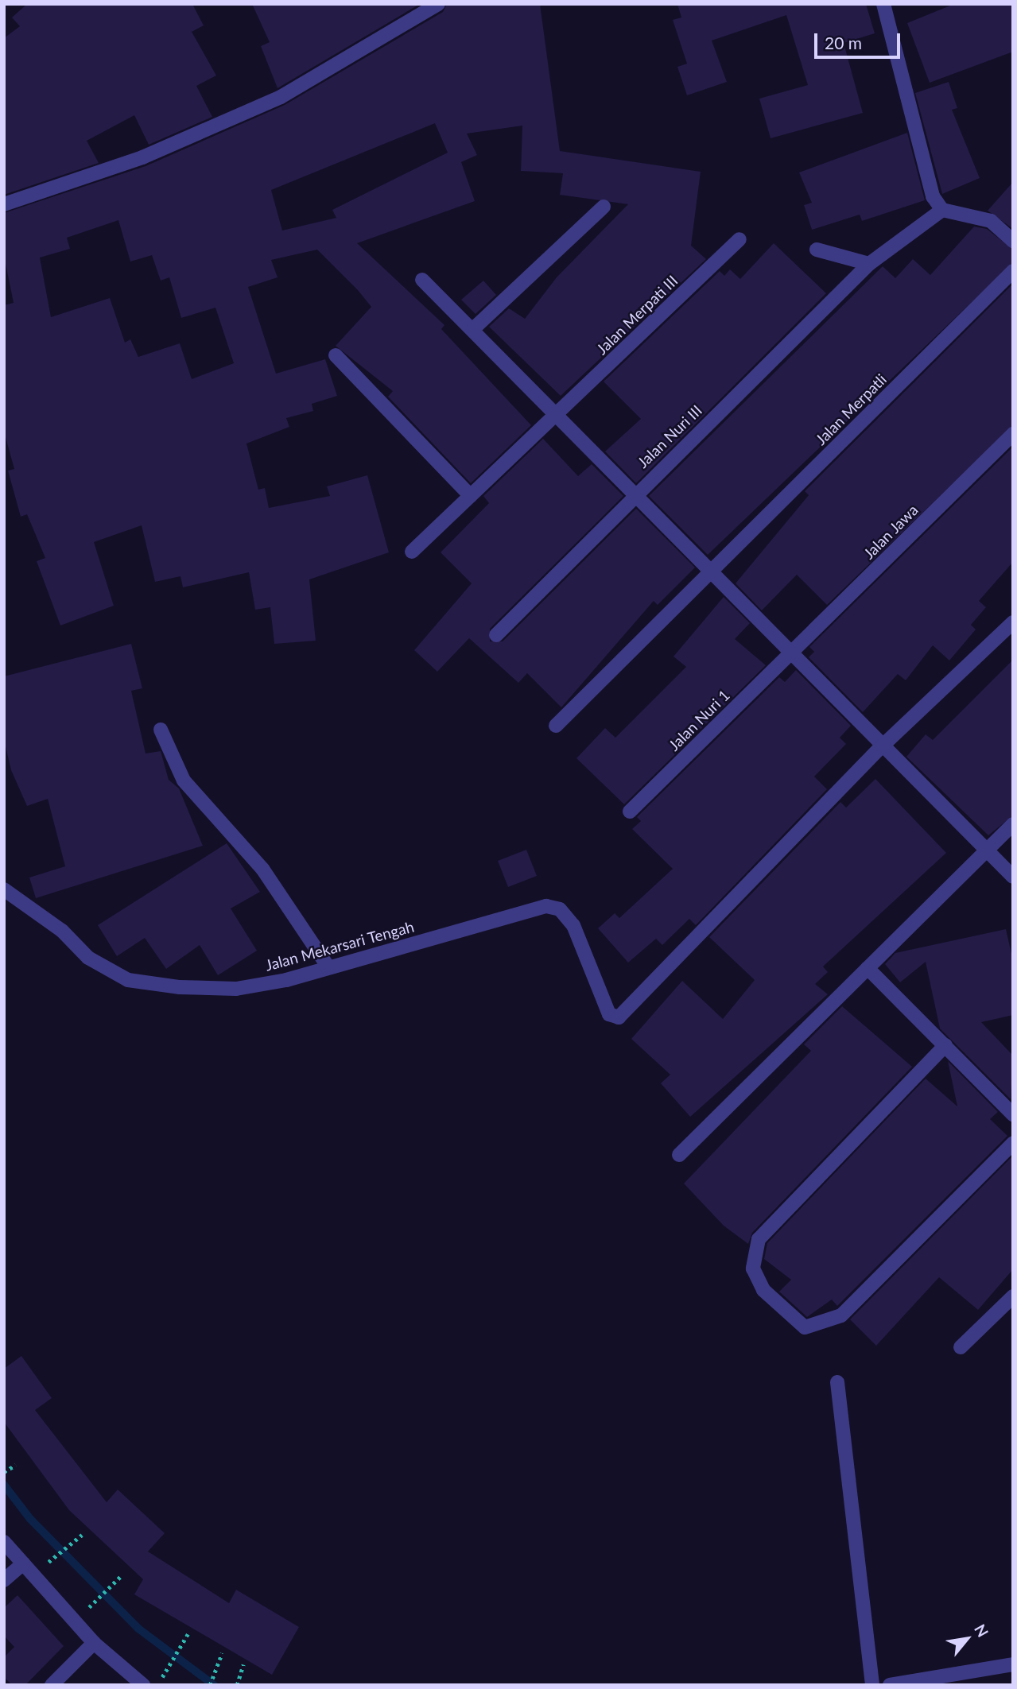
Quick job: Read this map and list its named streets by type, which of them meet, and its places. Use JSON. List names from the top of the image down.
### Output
{
  "streets": {
    "street": [
      "Jalan Merpati III",
      "Jalan Merpatli",
      "Jalan Nuri III",
      "Jalan Jawa",
      "Jalan Nuri 1",
      "Jalan Mekarsari Tengah"
    ]
  },
  "crossings": [
    ["Jalan Jawa", "Jalan Nuri 1"]
  ],
  "scale_bar": "20 m",
  "north": "top right"
}
